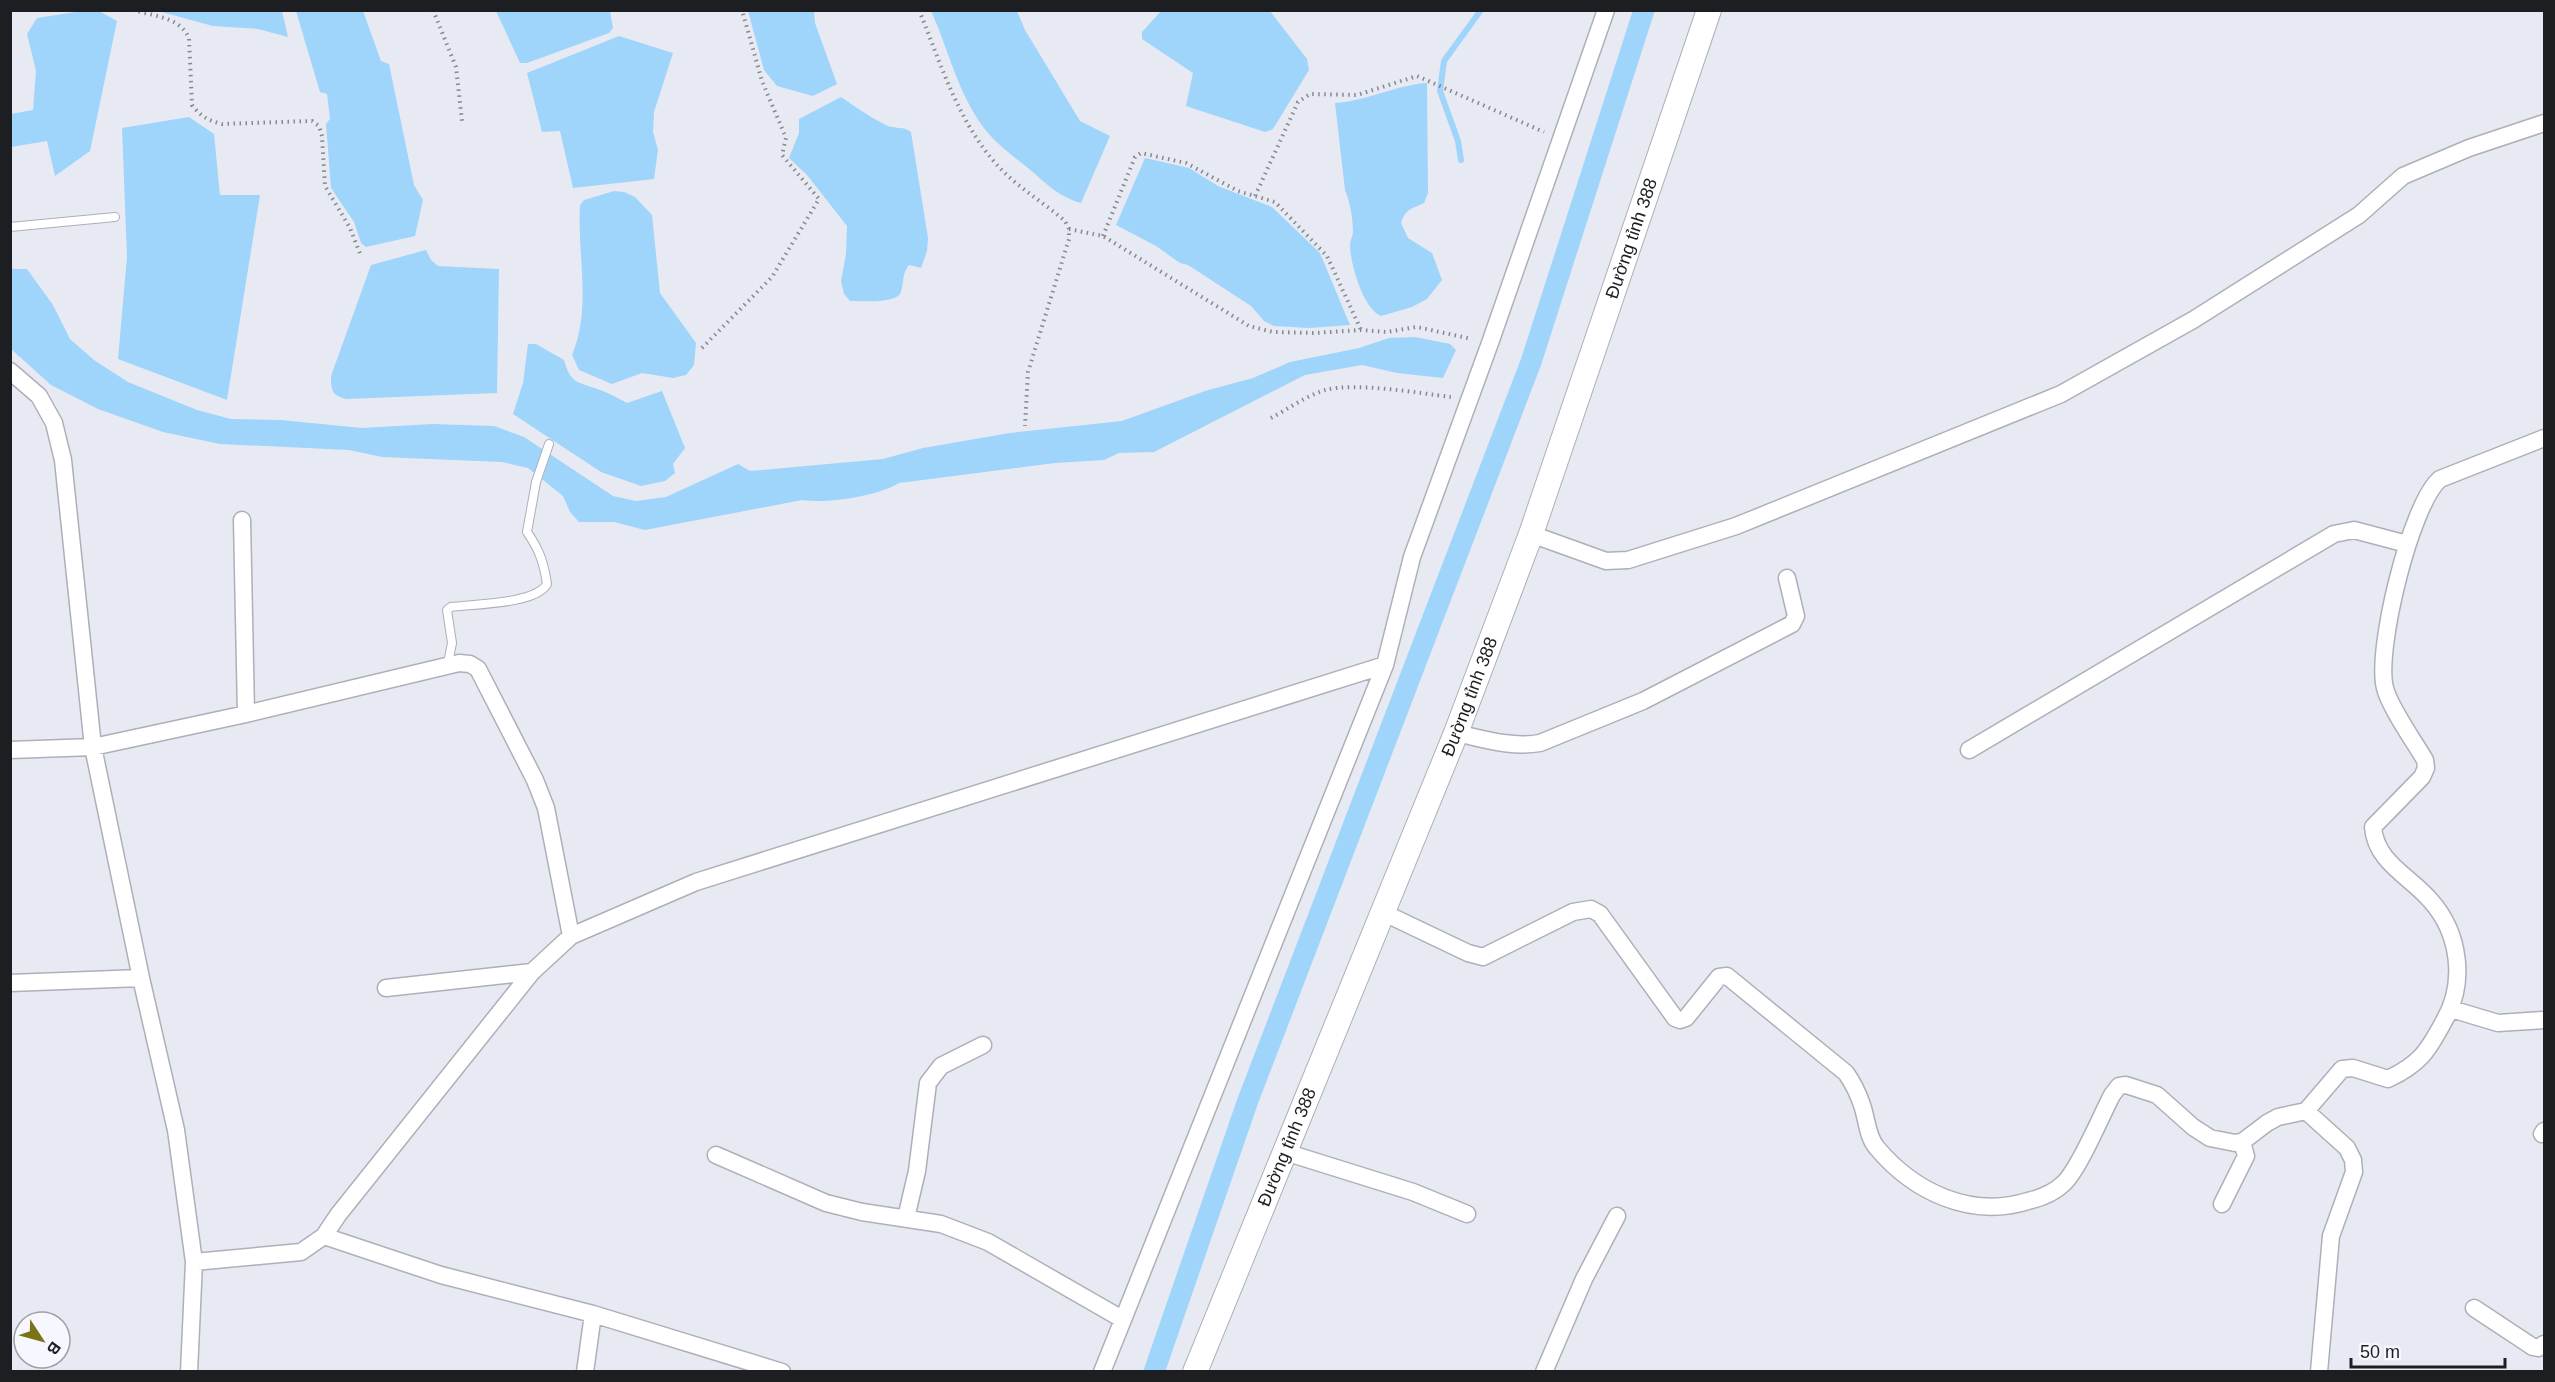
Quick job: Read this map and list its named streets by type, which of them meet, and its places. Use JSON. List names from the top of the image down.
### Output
{
  "streets": {
    "main road": ["Đường tỉnh 388"]
  },
  "scale_bar": "50 m",
  "north": "bottom right"
}
